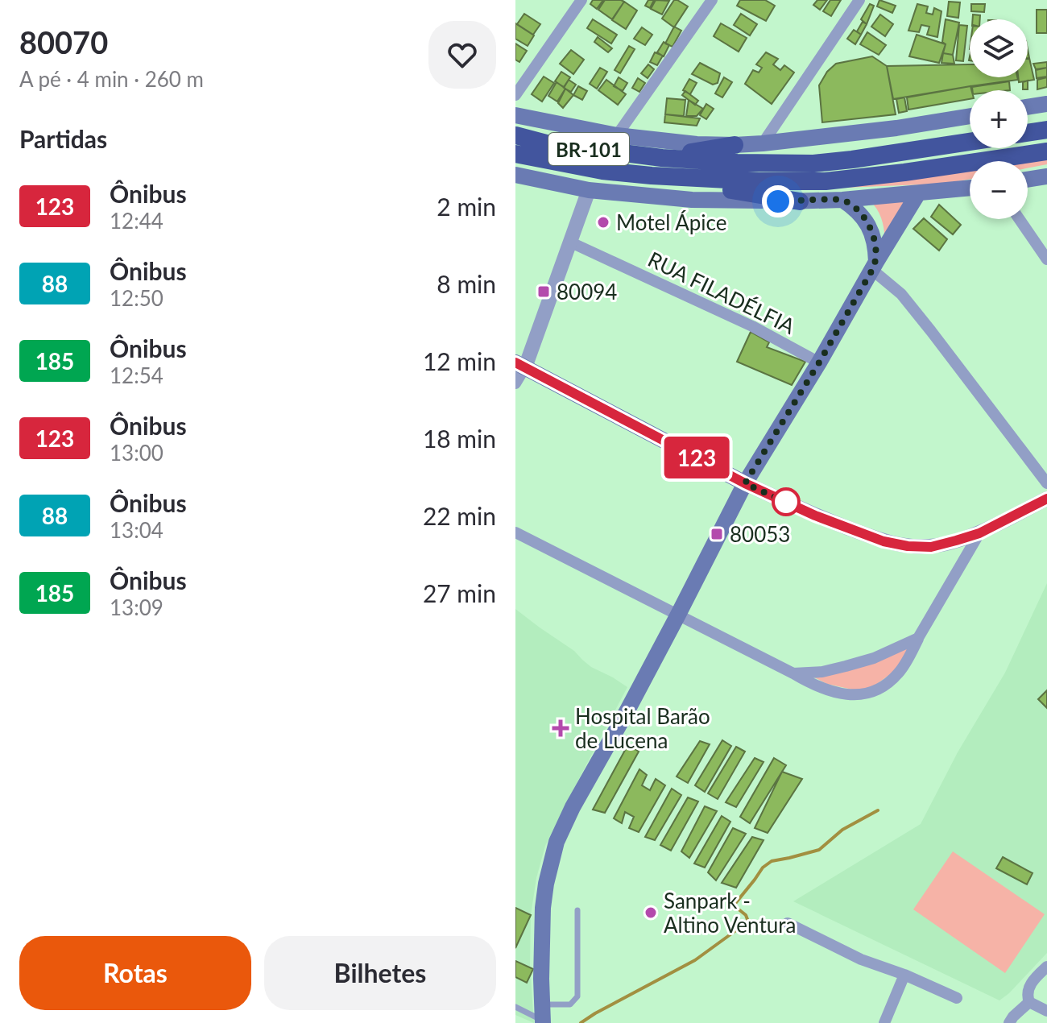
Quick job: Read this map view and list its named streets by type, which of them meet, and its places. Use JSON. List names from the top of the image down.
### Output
{
  "streets": {
    "highway": ["BR-101"],
    "street": ["RUA FILADÉLFIA"]
  },
  "places": {
    "other": ["Motel Ápice", "Sanpark - Altino Ventura"],
    "transit": ["80094", "80053"],
    "health": ["Hospital Barão de Lucena"]
  },
  "lines": ["bus line 123"],
  "page": {
    "heading": [
      ["80070", "A pé · 4 min · 260 m"],
      "Partidas"
    ],
    "on_map": "123",
    "map_buttons": ["+", "−"],
    "list": [
      {
        "mark": "123",
        "name": "Ônibus",
        "note": "12:44",
        "value": "2 min"
      },
      {
        "mark": "88",
        "name": "Ônibus",
        "note": "12:50",
        "value": "8 min"
      },
      {
        "mark": "185",
        "name": "Ônibus",
        "note": "12:54",
        "value": "12 min"
      },
      {
        "mark": "123",
        "name": "Ônibus",
        "note": "13:00",
        "value": "18 min"
      },
      {
        "mark": "88",
        "name": "Ônibus",
        "note": "13:04",
        "value": "22 min"
      },
      {
        "mark": "185",
        "name": "Ônibus",
        "note": "13:09",
        "value": "27 min"
      }
    ],
    "buttons": ["Rotas", "Bilhetes"]
  }
}
